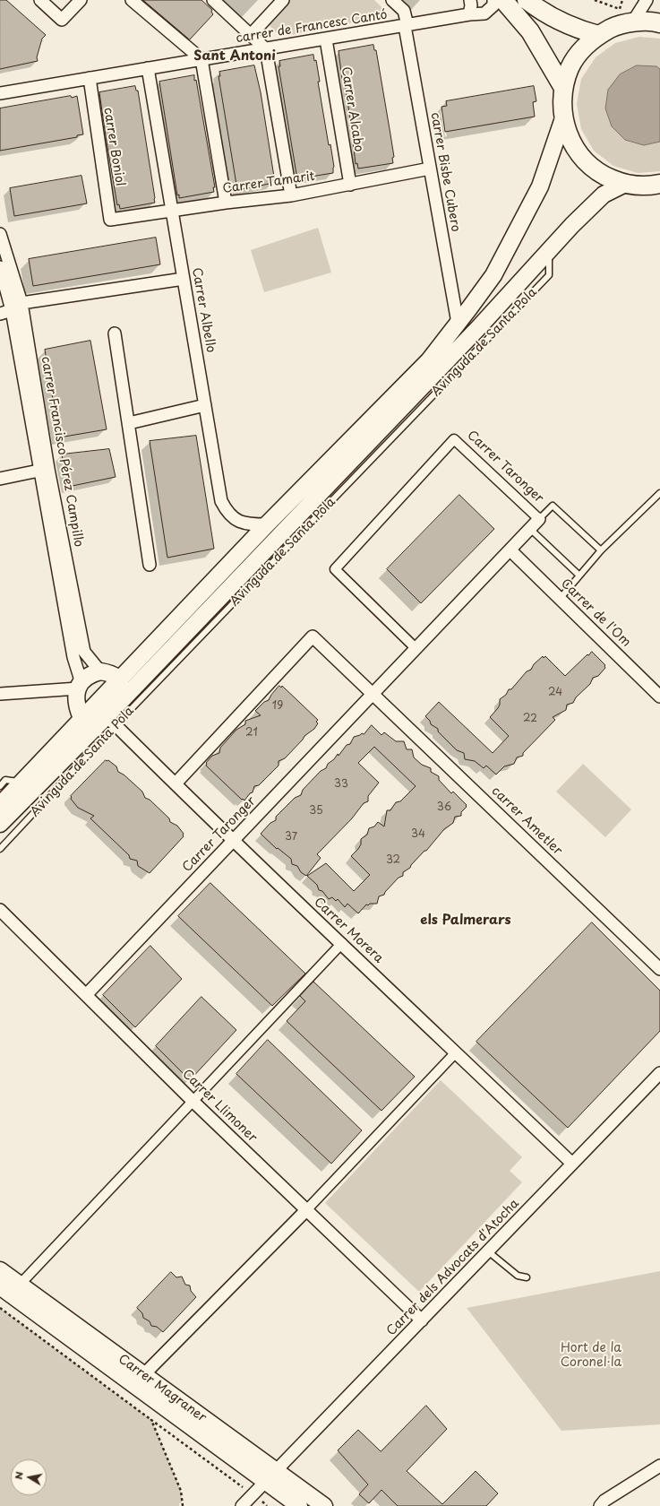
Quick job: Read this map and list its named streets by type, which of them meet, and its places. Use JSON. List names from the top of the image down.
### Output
{
  "streets": {
    "main road": ["Avinguda de Santa Pola", "Carrer Magraner"],
    "street": [
      "carrer de Francesc Cantó",
      "Carrer Alcabo",
      "carrer Boniol",
      "carrer Bisbe Cubero",
      "Carrer Tamarit",
      "Carrer Albello",
      "carrer Francisco Pérez Campillo",
      "Carrer Taronger",
      "Carrer de l'Om",
      "carrer Ametler",
      "Carrer Morera",
      "Carrer Llimoner",
      "Carrer dels Advocats d'Atocha"
    ]
  },
  "crossings": [
    ["carrer de Francesc Cantó", "Carrer Alcabo"],
    ["carrer de Francesc Cantó", "carrer Boniol"],
    ["carrer de Francesc Cantó", "carrer Bisbe Cubero"],
    ["carrer de Francesc Cantó", "Carrer Albello"],
    ["Carrer Alcabo", "Carrer Tamarit"],
    ["carrer Boniol", "Carrer Tamarit"],
    ["carrer Bisbe Cubero", "Carrer Tamarit"],
    ["Carrer Tamarit", "Carrer Albello"],
    ["Avinguda de Santa Pola", "Carrer Morera"],
    ["Carrer Taronger", "Carrer de l'Om"],
    ["Carrer Taronger", "carrer Ametler"],
    ["Carrer Taronger", "Carrer Morera"],
    ["Carrer Taronger", "Carrer Llimoner"],
    ["Carrer Morera", "Carrer dels Advocats d'Atocha"],
    ["Carrer Llimoner", "Carrer dels Advocats d'Atocha"],
    ["Carrer dels Advocats d'Atocha", "Carrer Magraner"]
  ],
  "districts": ["Sant Antoni", "els Palmerars"],
  "parks": ["Hort de la Coronel·la"],
  "house_numbers": [
    "24",
    "19",
    "22",
    "21",
    "33",
    "36",
    "35",
    "34",
    "37",
    "32"
  ],
  "north": "left"
}
